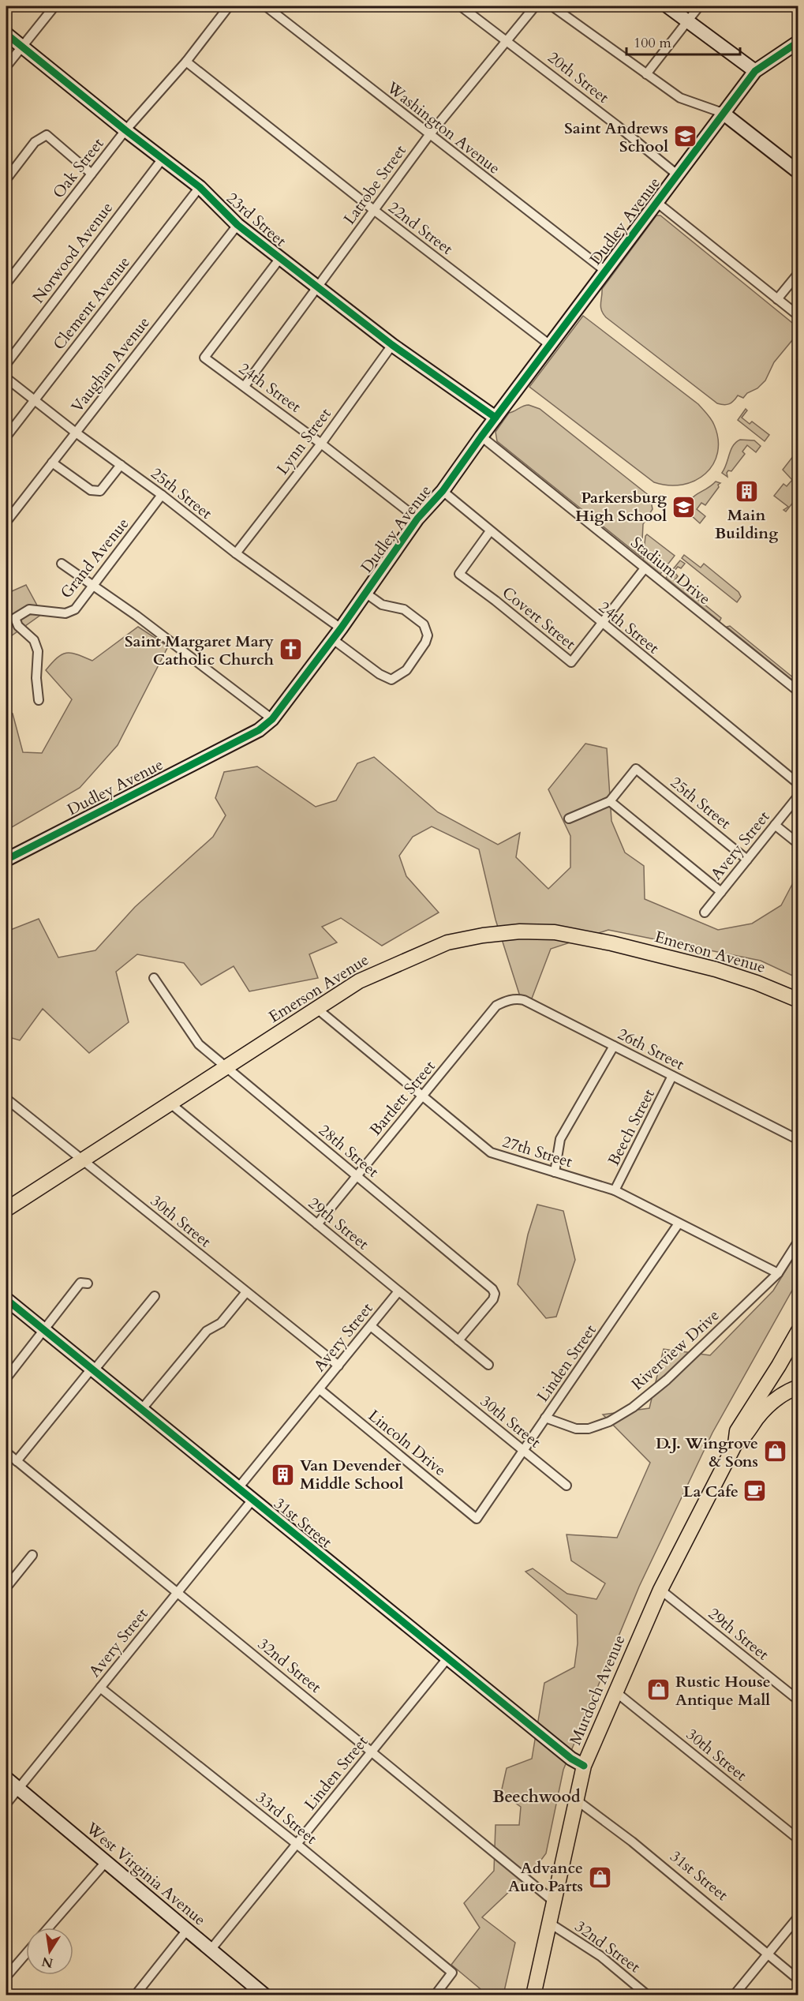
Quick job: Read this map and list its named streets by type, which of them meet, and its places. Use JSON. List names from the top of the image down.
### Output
{
  "streets": {
    "main road": ["Emerson Avenue", "Murdoch Avenue"],
    "street": [
      "20th Street",
      "Washington Avenue",
      "Oak Street",
      "Latrobe Street",
      "23rd Street",
      "Dudley Avenue",
      "22nd Street",
      "Norwood Avenue",
      "Clement Avenue",
      "Vaughan Avenue",
      "24th Street",
      "Lynn Street",
      "25th Street",
      "Grand Avenue",
      "Stadium Drive",
      "Covert Street",
      "Avery Street",
      "26th Street",
      "Bartlett Street",
      "Beech Street",
      "28th Street",
      "27th Street",
      "30th Street",
      "29th Street",
      "Riverview Drive",
      "Linden Street",
      "Lincoln Drive",
      "31st Street",
      "32nd Street",
      "33rd Street",
      "West Virginia Avenue"
    ]
  },
  "crossings": [
    ["20th Street", "Latrobe Street"],
    ["20th Street", "Dudley Avenue"],
    ["Washington Avenue", "Latrobe Street"],
    ["Washington Avenue", "Dudley Avenue"],
    ["Oak Street", "23rd Street"],
    ["Oak Street", "22nd Street"],
    ["Latrobe Street", "23rd Street"],
    ["Latrobe Street", "22nd Street"],
    ["Latrobe Street", "24th Street"],
    ["23rd Street", "Dudley Avenue"],
    ["23rd Street", "Norwood Avenue"],
    ["23rd Street", "Clement Avenue"],
    ["23rd Street", "Vaughan Avenue"],
    ["23rd Street", "24th Street"],
    ["23rd Street", "Lynn Street"],
    ["Dudley Avenue", "22nd Street"],
    ["Dudley Avenue", "24th Street"],
    ["Dudley Avenue", "25th Street"],
    ["Dudley Avenue", "Stadium Drive"],
    ["Clement Avenue", "25th Street"],
    ["Vaughan Avenue", "25th Street"],
    ["24th Street", "Lynn Street"],
    ["24th Street", "Covert Street"],
    ["Lynn Street", "25th Street"],
    ["25th Street", "Grand Avenue"],
    ["25th Street", "Avery Street"],
    ["Stadium Drive", "Covert Street"],
    ["Avery Street", "30th Street"],
    ["Avery Street", "29th Street"],
    ["Avery Street", "Lincoln Drive"],
    ["Avery Street", "31st Street"],
    ["Avery Street", "32nd Street"],
    ["Avery Street", "33rd Street"],
    ["Avery Street", "West Virginia Avenue"],
    ["Emerson Avenue", "28th Street"],
    ["Emerson Avenue", "27th Street"],
    ["Emerson Avenue", "30th Street"],
    ["Emerson Avenue", "29th Street"],
    ["26th Street", "Bartlett Street"],
    ["26th Street", "Beech Street"],
    ["Bartlett Street", "28th Street"],
    ["Bartlett Street", "27th Street"],
    ["Bartlett Street", "29th Street"],
    ["Beech Street", "27th Street"],
    ["28th Street", "29th Street"],
    ["27th Street", "Riverview Drive"],
    ["27th Street", "Linden Street"],
    ["30th Street", "Linden Street"],
    ["30th Street", "Murdoch Avenue"],
    ["29th Street", "Murdoch Avenue"],
    ["Riverview Drive", "Linden Street"],
    ["Linden Street", "Lincoln Drive"],
    ["Linden Street", "31st Street"],
    ["Linden Street", "32nd Street"],
    ["Linden Street", "33rd Street"],
    ["Linden Street", "West Virginia Avenue"],
    ["31st Street", "Murdoch Avenue"],
    ["32nd Street", "Murdoch Avenue"]
  ],
  "districts": ["Beechwood"],
  "places": {
    "school or university": ["Saint Andrews School", "Parkersburg High School"],
    "building": ["Main Building", "Van Devender Middle School"],
    "church": ["Saint Margaret Mary Catholic Church"],
    "shop": ["D.J. Wingrove & Sons", "Rustic House Antique Mall", "Advance Auto Parts"],
    "cafe": ["La Cafe"]
  },
  "scale_bar": "100 m",
  "north": "bottom"
}
